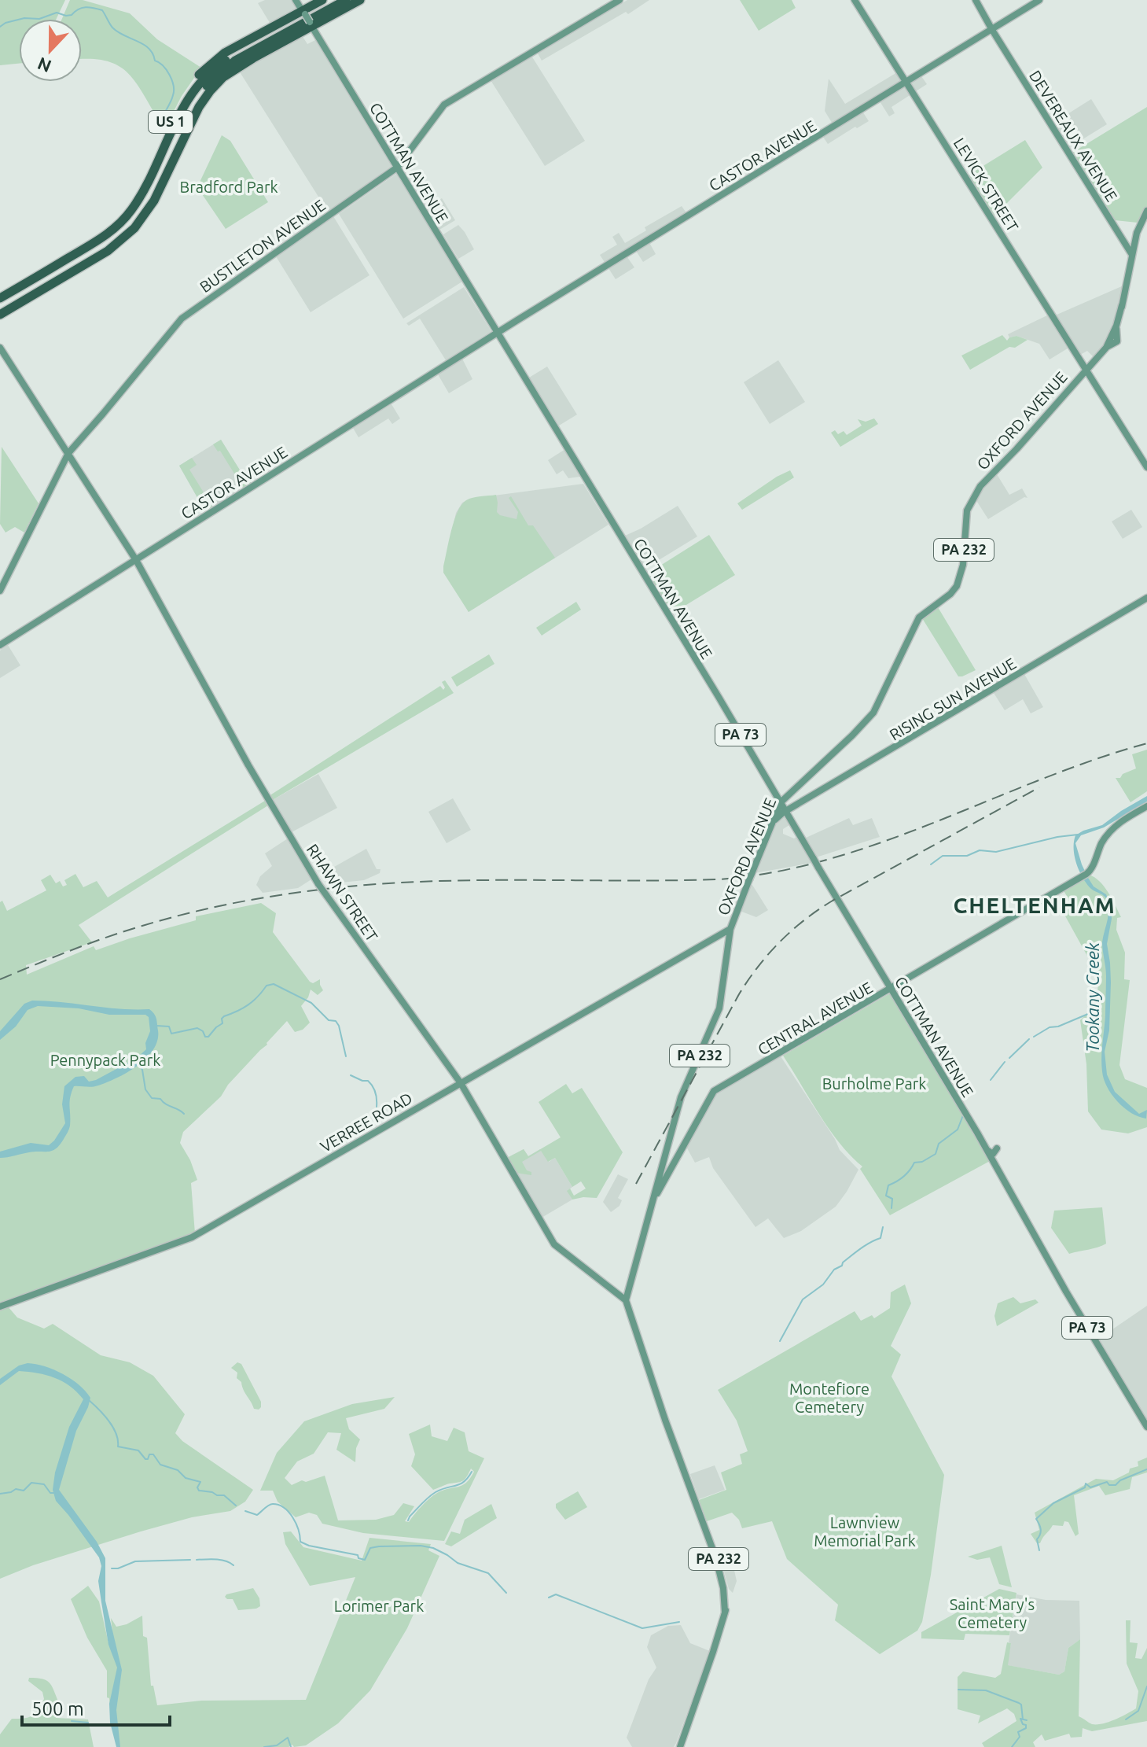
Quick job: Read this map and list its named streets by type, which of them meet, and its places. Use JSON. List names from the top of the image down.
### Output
{
  "streets": {
    "highway": ["US 1"],
    "main road": [
      "DEVEREAUX AVENUE",
      "CASTOR AVENUE",
      "COTTMAN AVENUE",
      "LEVICK STREET",
      "BUSTLETON AVENUE",
      "OXFORD AVENUE",
      "PA 232",
      "RISING SUN AVENUE",
      "PA 73",
      "RHAWN STREET",
      "CENTRAL AVENUE",
      "VERREE ROAD"
    ]
  },
  "crossings": [
    ["US 1", "COTTMAN AVENUE"],
    ["DEVEREAUX AVENUE", "CASTOR AVENUE"],
    ["CASTOR AVENUE", "COTTMAN AVENUE"],
    ["CASTOR AVENUE", "LEVICK STREET"],
    ["CASTOR AVENUE", "RHAWN STREET"],
    ["COTTMAN AVENUE", "BUSTLETON AVENUE"],
    ["COTTMAN AVENUE", "OXFORD AVENUE"],
    ["COTTMAN AVENUE", "RISING SUN AVENUE"],
    ["COTTMAN AVENUE", "CENTRAL AVENUE"],
    ["LEVICK STREET", "OXFORD AVENUE"],
    ["BUSTLETON AVENUE", "RHAWN STREET"],
    ["OXFORD AVENUE", "PA 232"],
    ["OXFORD AVENUE", "RISING SUN AVENUE"],
    ["OXFORD AVENUE", "RHAWN STREET"],
    ["OXFORD AVENUE", "VERREE ROAD"],
    ["PA 232", "RHAWN STREET"],
    ["RHAWN STREET", "VERREE ROAD"]
  ],
  "districts": ["CHELTENHAM"],
  "water": ["Tookany Creek"],
  "parks": [
    "Bradford Park",
    "Pennypack Park",
    "Burholme Park",
    "Montefiore Cemetery",
    "Lawnview Memorial Park",
    "Saint Mary's Cemetery",
    "Lorimer Park"
  ],
  "scale_bar": "500 m",
  "north": "bottom"
}
